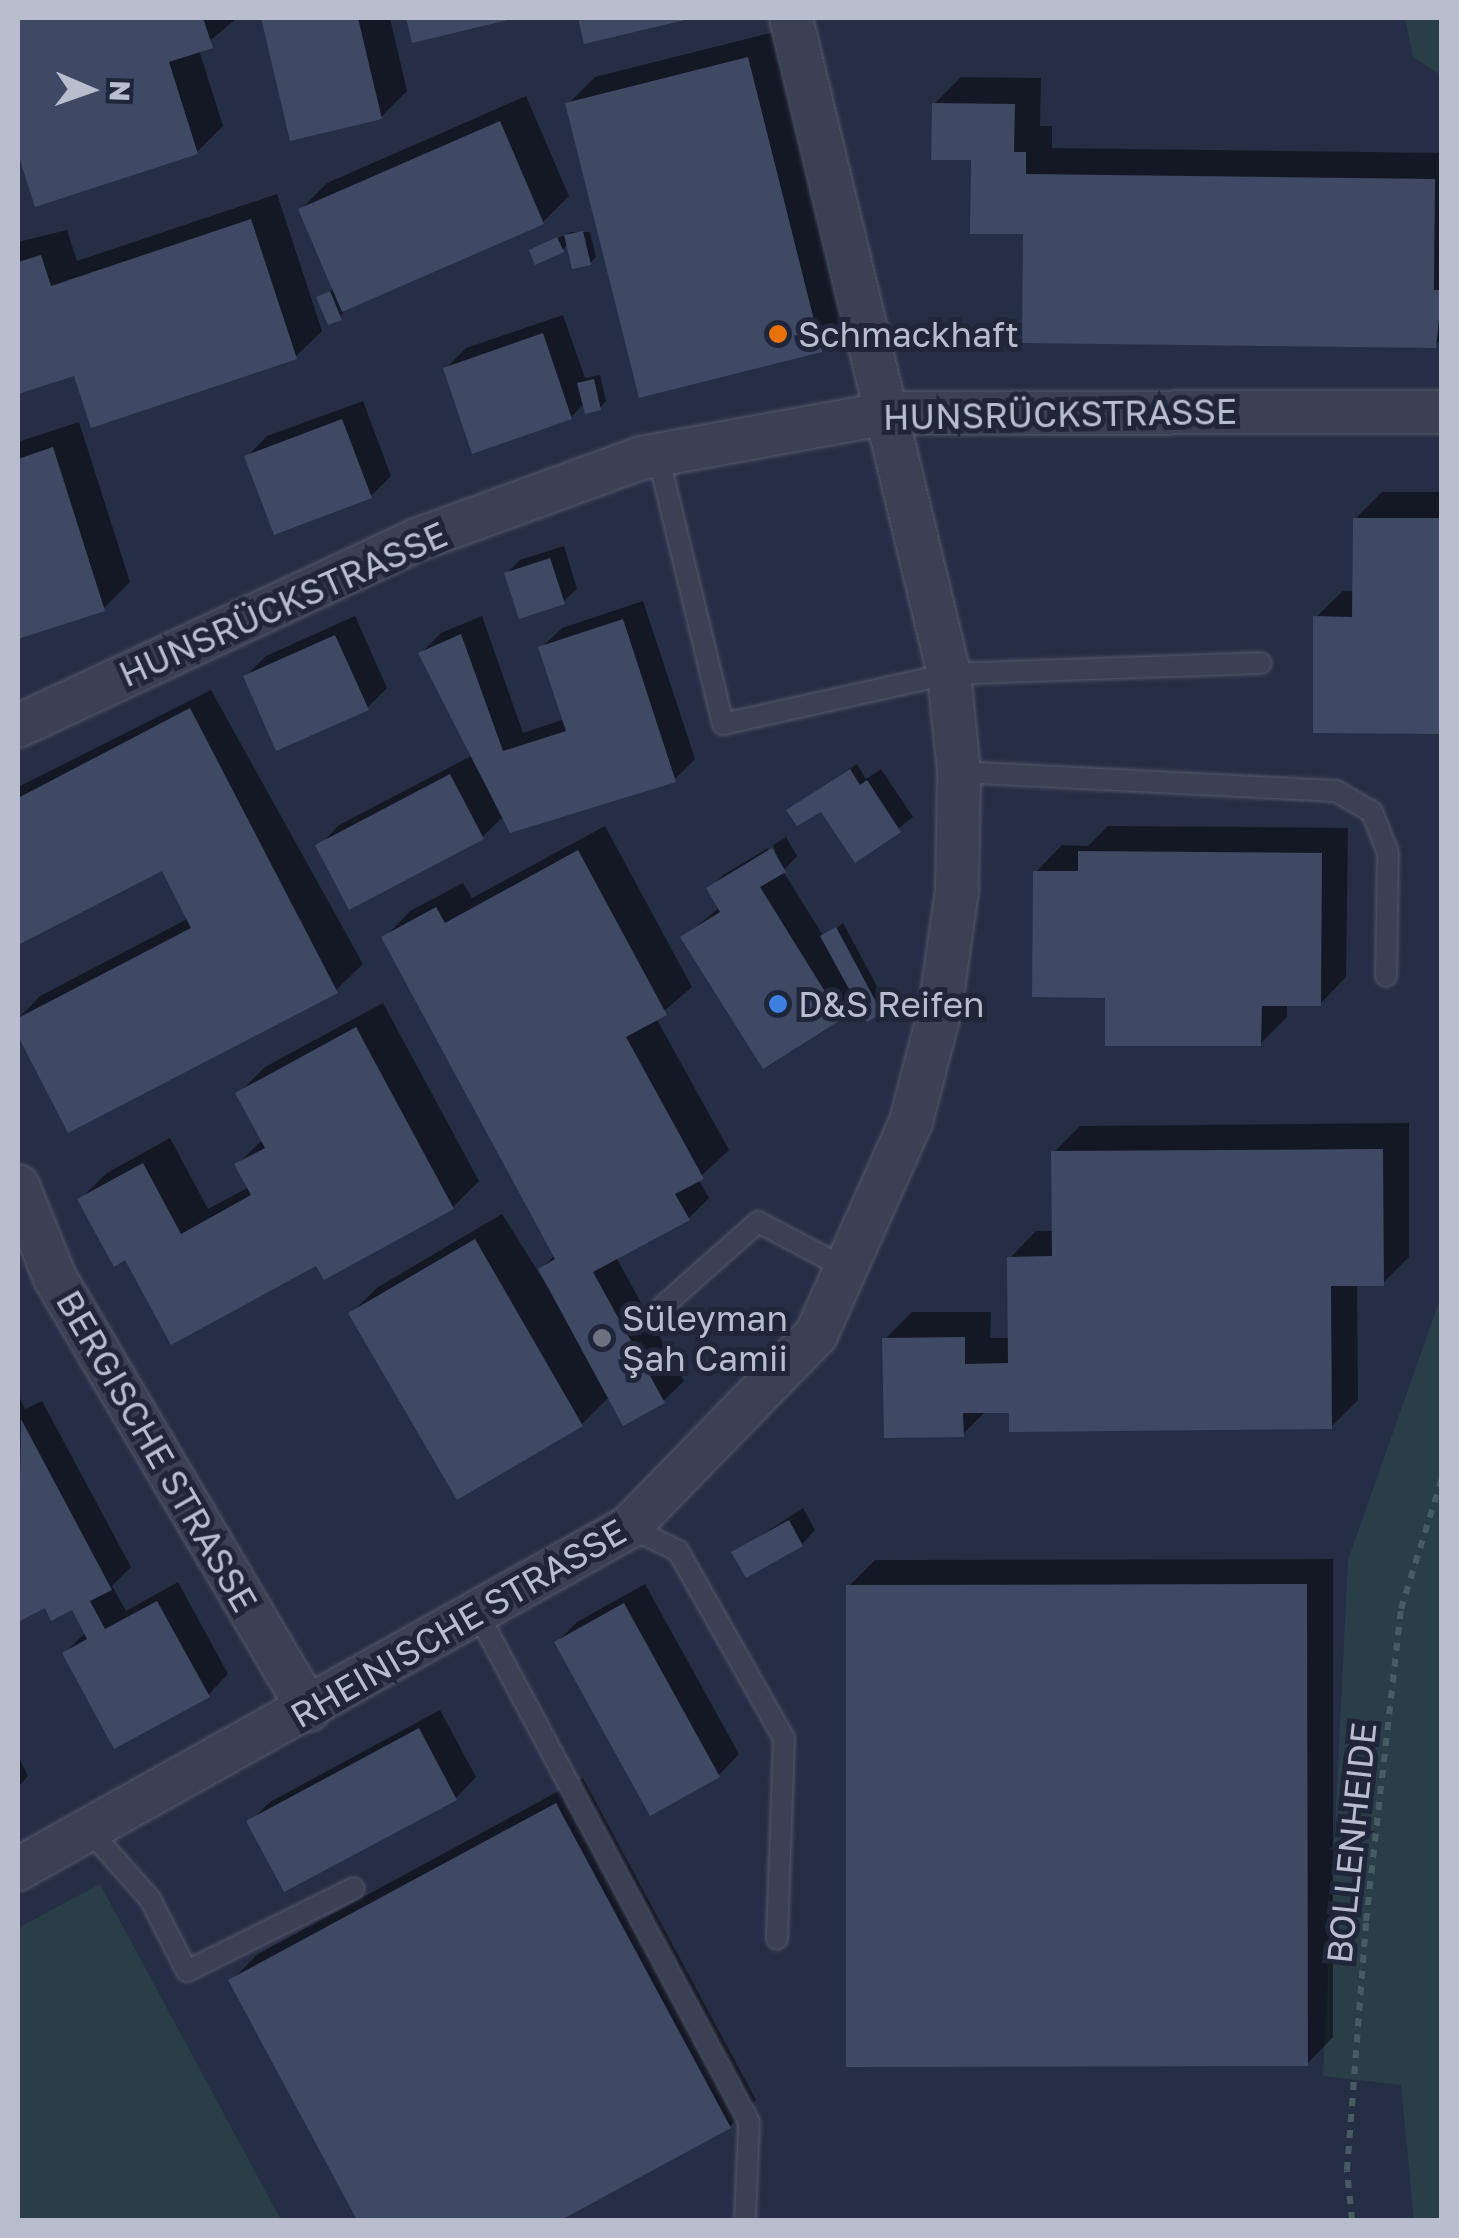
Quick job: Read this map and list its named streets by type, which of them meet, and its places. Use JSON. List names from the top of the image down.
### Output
{
  "streets": {
    "street": ["HUNSRÜCKSTRASSE", "BERGISCHE STRASSE", "RHEINISCHE STRASSE"],
    "path": ["BOLLENHEIDE"]
  },
  "crossings": [
    ["HUNSRÜCKSTRASSE", "RHEINISCHE STRASSE"],
    ["BERGISCHE STRASSE", "RHEINISCHE STRASSE"]
  ],
  "places": ["Schmackhaft", "D&S Reifen", "Süleyman Şah Camii"],
  "north": "right"
}
